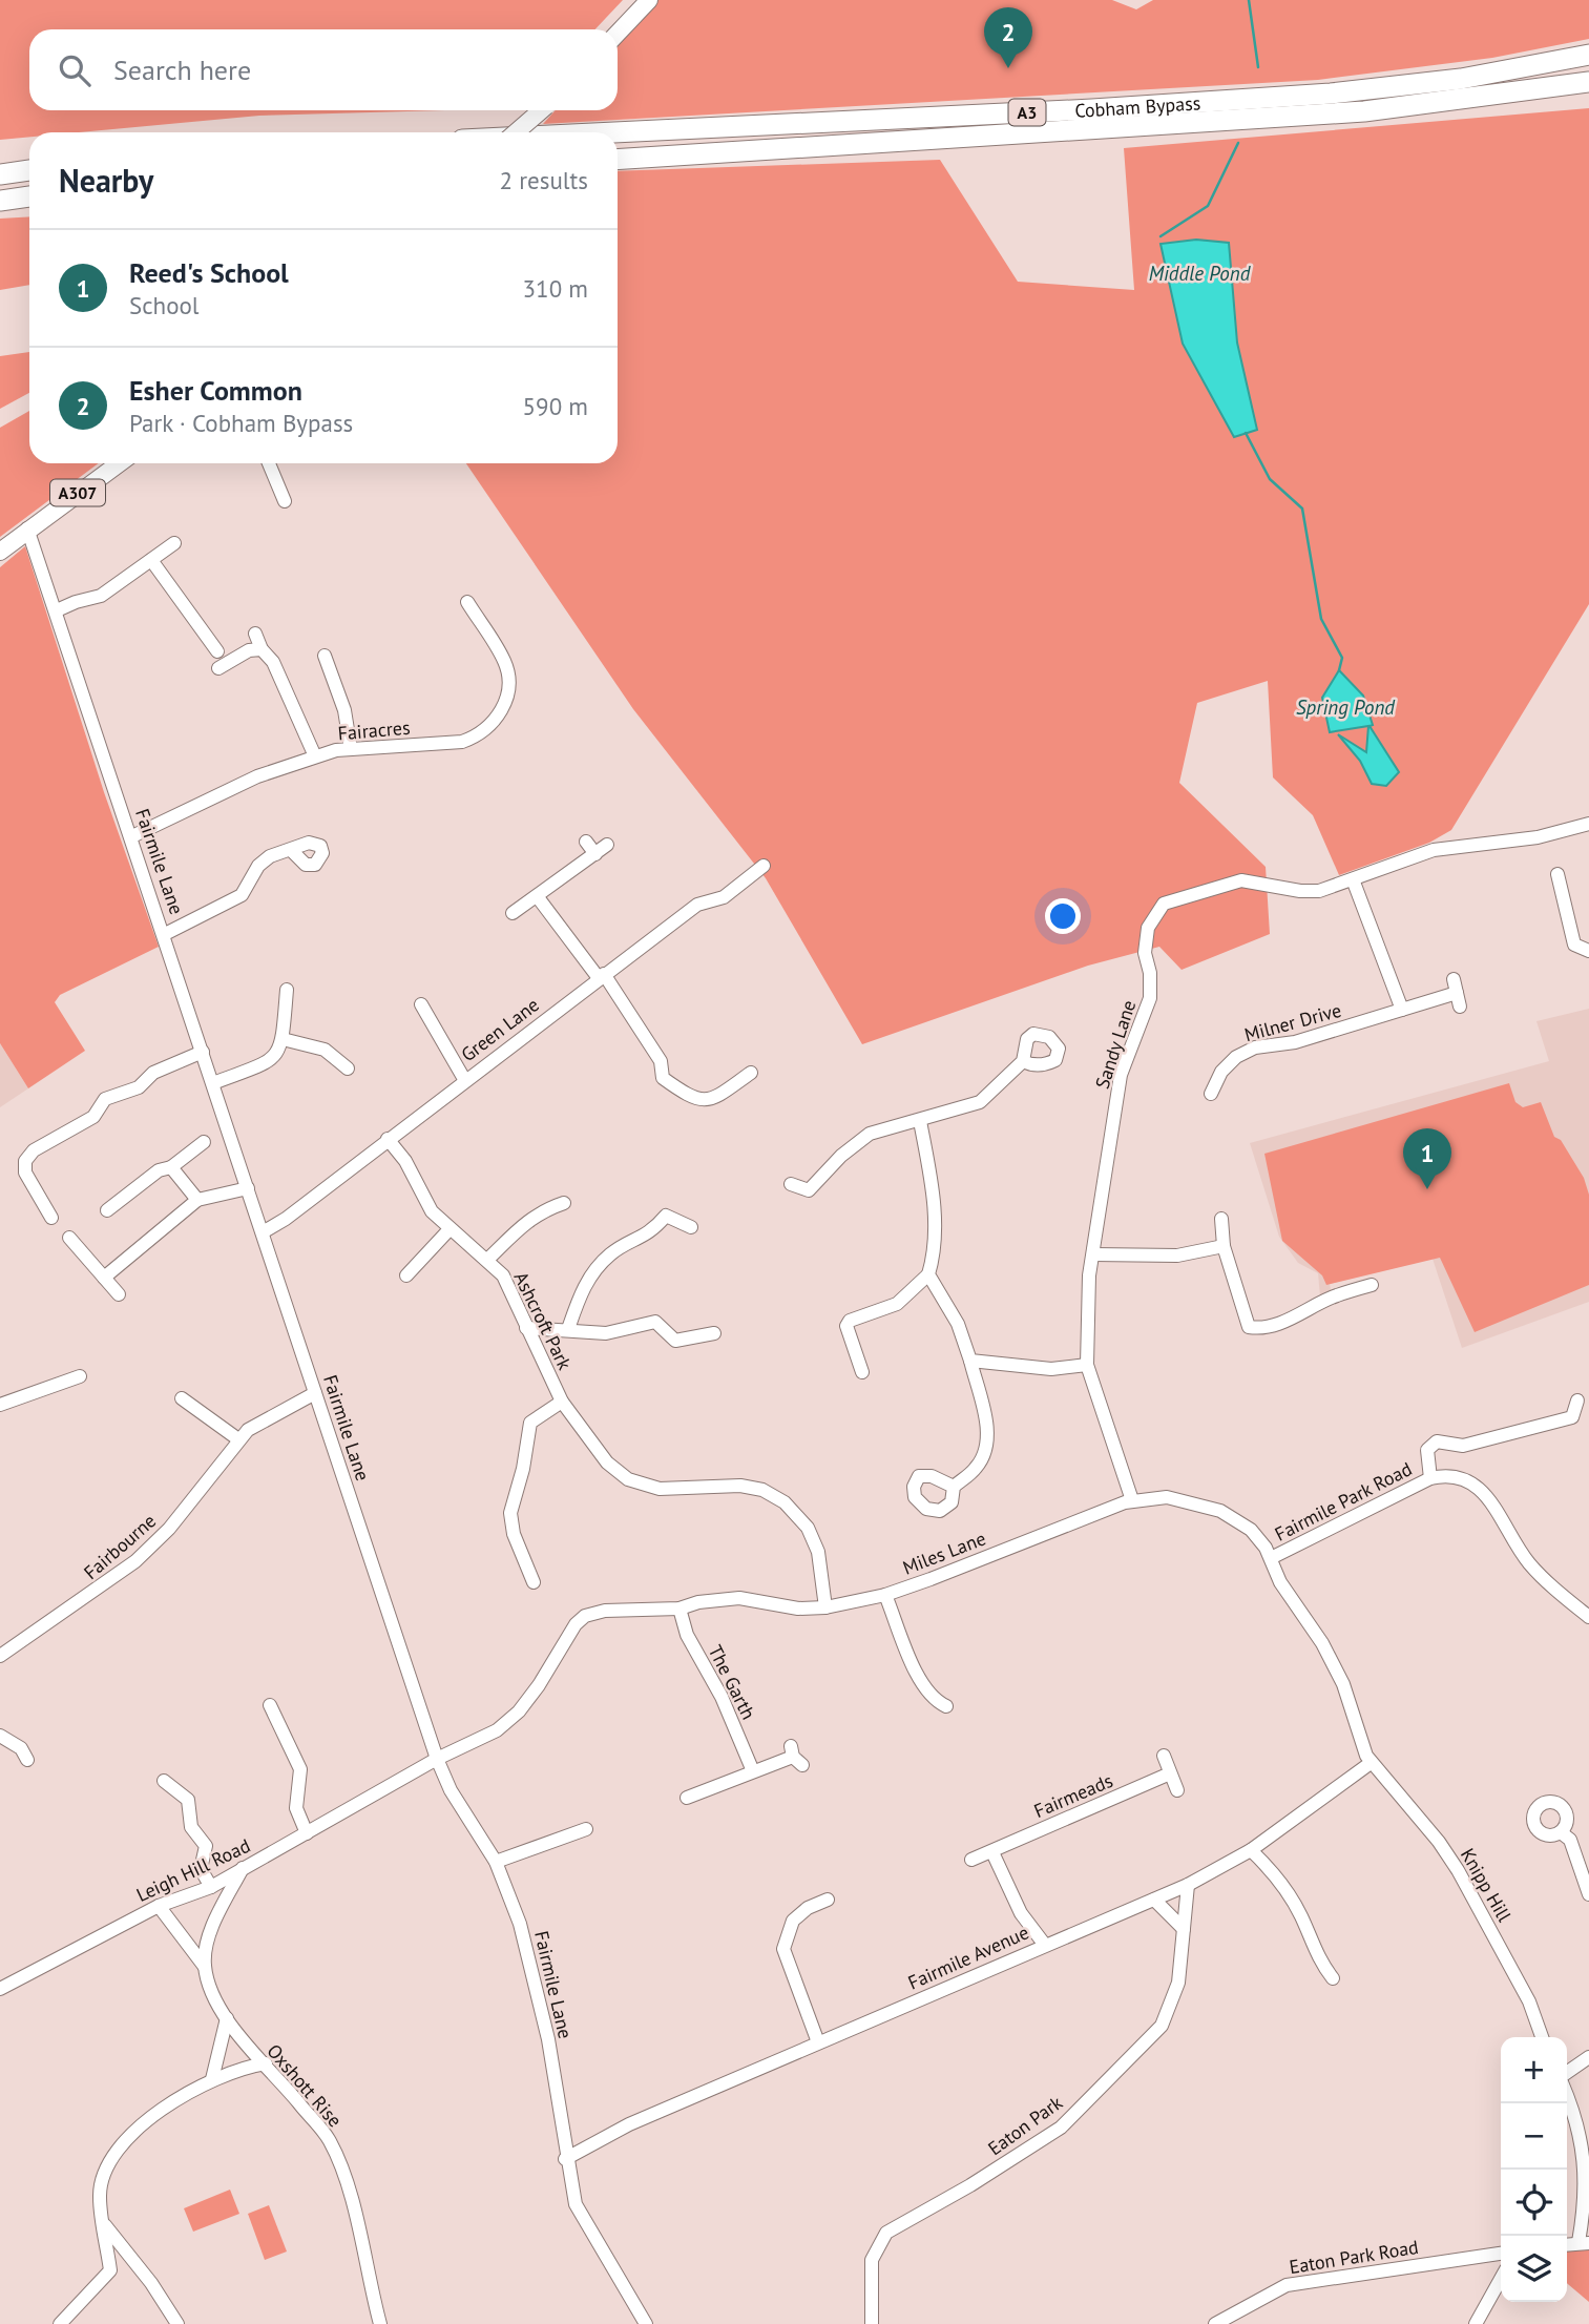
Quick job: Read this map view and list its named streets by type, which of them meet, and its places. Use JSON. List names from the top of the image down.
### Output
{
  "streets": {
    "highway": ["Cobham Bypass", "A3"],
    "main road": ["A307"],
    "street": [
      "Fairacres",
      "Fairmile Lane",
      "Milner Drive",
      "Green Lane",
      "Sandy Lane",
      "Ashcroft Park",
      "Fairmile Park Road",
      "Fairbourne",
      "Miles Lane",
      "The Garth",
      "Fairmeads",
      "Leigh Hill Road",
      "Knipp Hill",
      "Fairmile Avenue",
      "Oxshott Rise",
      "Eaton Park",
      "Eaton Park Road"
    ]
  },
  "crossings": [
    ["A307", "Fairmile Lane"],
    ["Fairacres", "Fairmile Lane"],
    ["Fairmile Lane", "Green Lane"],
    ["Fairmile Lane", "Fairbourne"],
    ["Fairmile Lane", "Miles Lane"],
    ["Fairmile Lane", "Leigh Hill Road"],
    ["Fairmile Lane", "Fairmile Avenue"],
    ["Green Lane", "Ashcroft Park"],
    ["Sandy Lane", "Miles Lane"],
    ["Ashcroft Park", "Miles Lane"],
    ["Fairmile Park Road", "Miles Lane"],
    ["Miles Lane", "The Garth"],
    ["Miles Lane", "Leigh Hill Road"],
    ["Miles Lane", "Knipp Hill"],
    ["Miles Lane", "Fairmile Avenue"],
    ["Leigh Hill Road", "Oxshott Rise"],
    ["Knipp Hill", "Fairmile Avenue"],
    ["Fairmile Avenue", "Eaton Park"]
  ],
  "water": ["Middle Pond", "Spring Pond"],
  "page": {
    "pins": ["2", "1"],
    "search": "Search here",
    "heading": ["Nearby", "2 results"],
    "list": [
      {
        "mark": "1",
        "name": "Reed's School",
        "note": "School",
        "value": "310 m"
      },
      {
        "mark": "2",
        "name": "Esher Common",
        "note": "Park · Cobham Bypass",
        "value": "590 m"
      }
    ],
    "map_buttons": ["+", "−"]
  }
}
